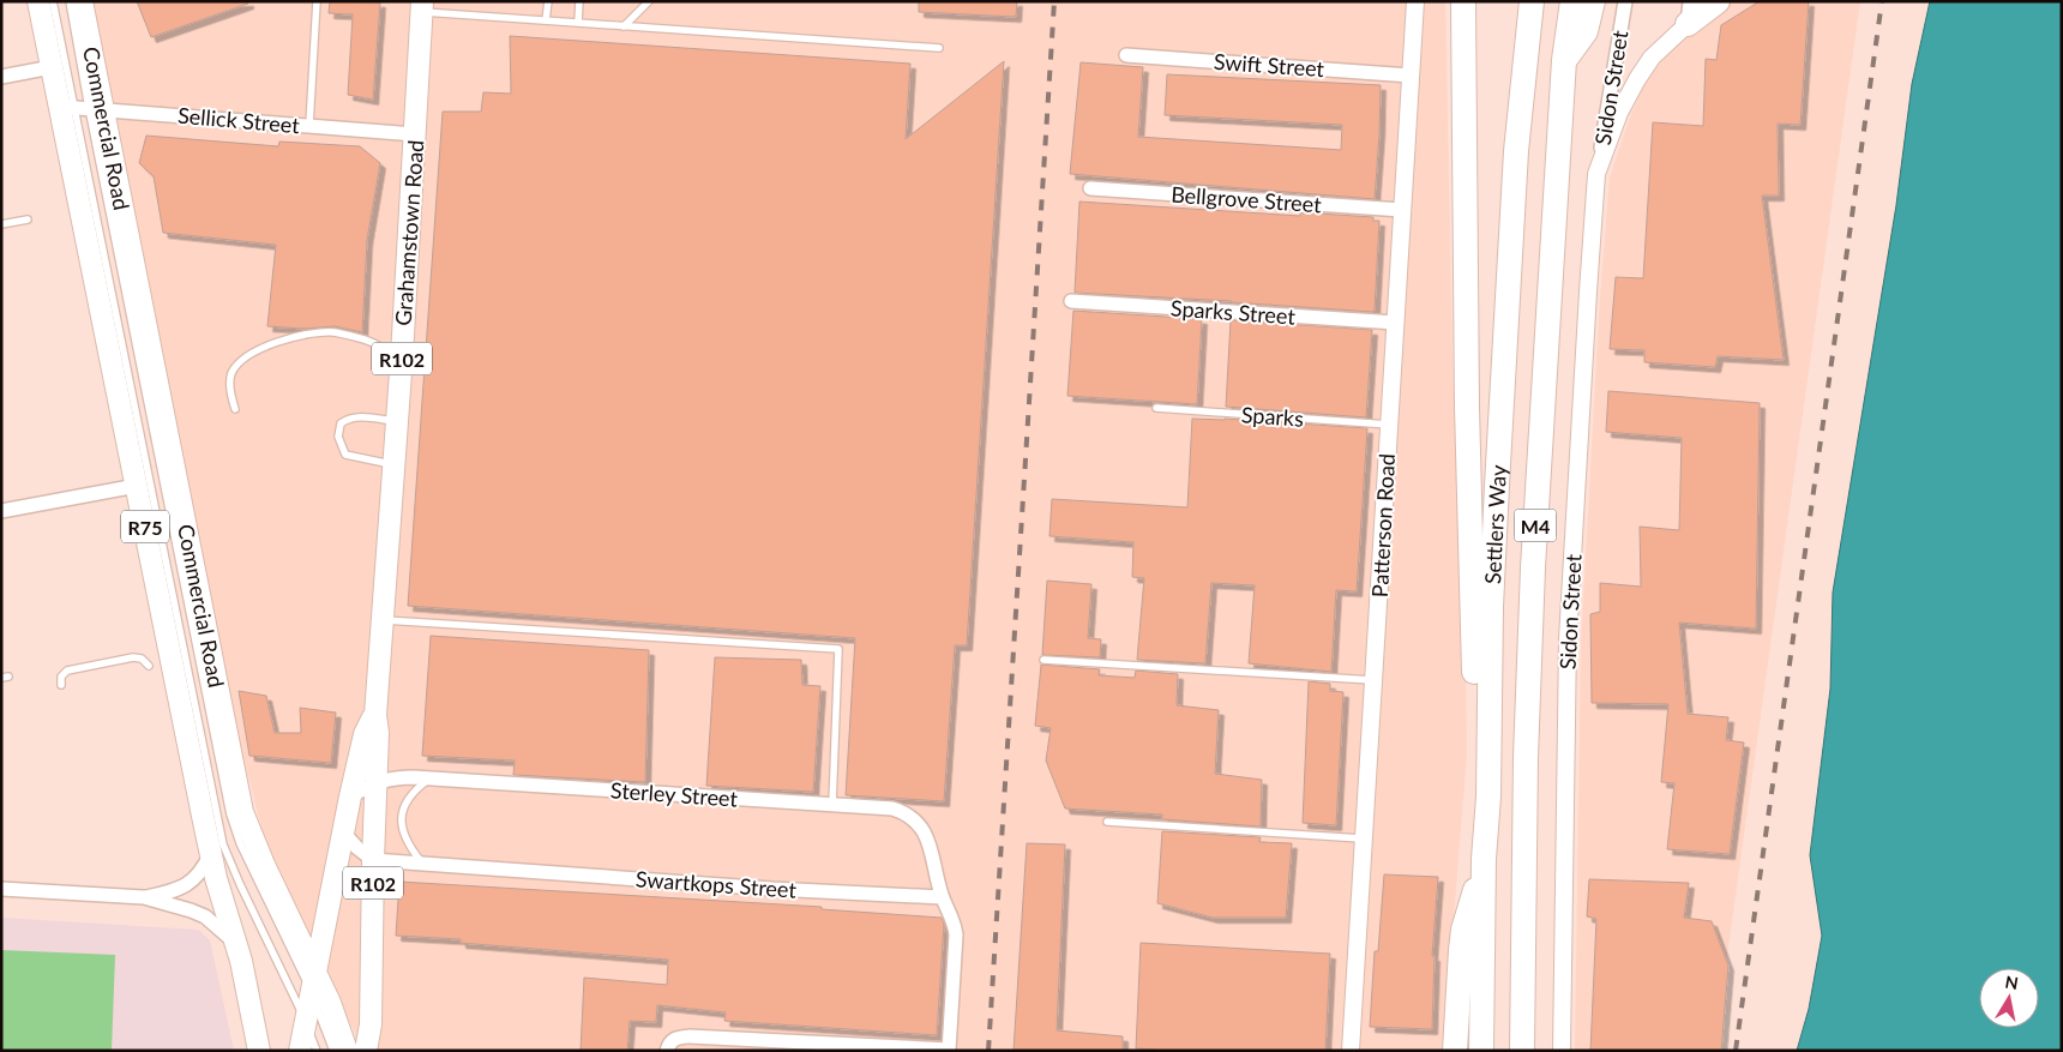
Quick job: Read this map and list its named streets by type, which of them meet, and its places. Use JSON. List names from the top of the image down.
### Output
{
  "streets": {
    "highway": ["Settlers Way", "M4"],
    "main road": [
      "Commercial Road",
      "Grahamstown Road",
      "R102",
      "R75"
    ],
    "street": [
      "Swift Street",
      "Sidon Street",
      "Sellick Street",
      "Bellgrove Street",
      "Sparks Street",
      "Patterson Road",
      "Sterley Street",
      "Swartkops Street"
    ],
    "lane": ["Sparks"]
  },
  "crossings": [
    ["Swift Street", "Patterson Road"],
    ["Sellick Street", "Commercial Road"],
    ["Sellick Street", "Grahamstown Road"],
    ["Commercial Road", "Grahamstown Road"],
    ["Bellgrove Street", "Patterson Road"],
    ["Grahamstown Road", "Sterley Street"],
    ["Grahamstown Road", "Swartkops Street"],
    ["Sparks Street", "Patterson Road"],
    ["Sparks", "Patterson Road"],
    ["Sterley Street", "Swartkops Street"]
  ],
  "north": "top"
}
